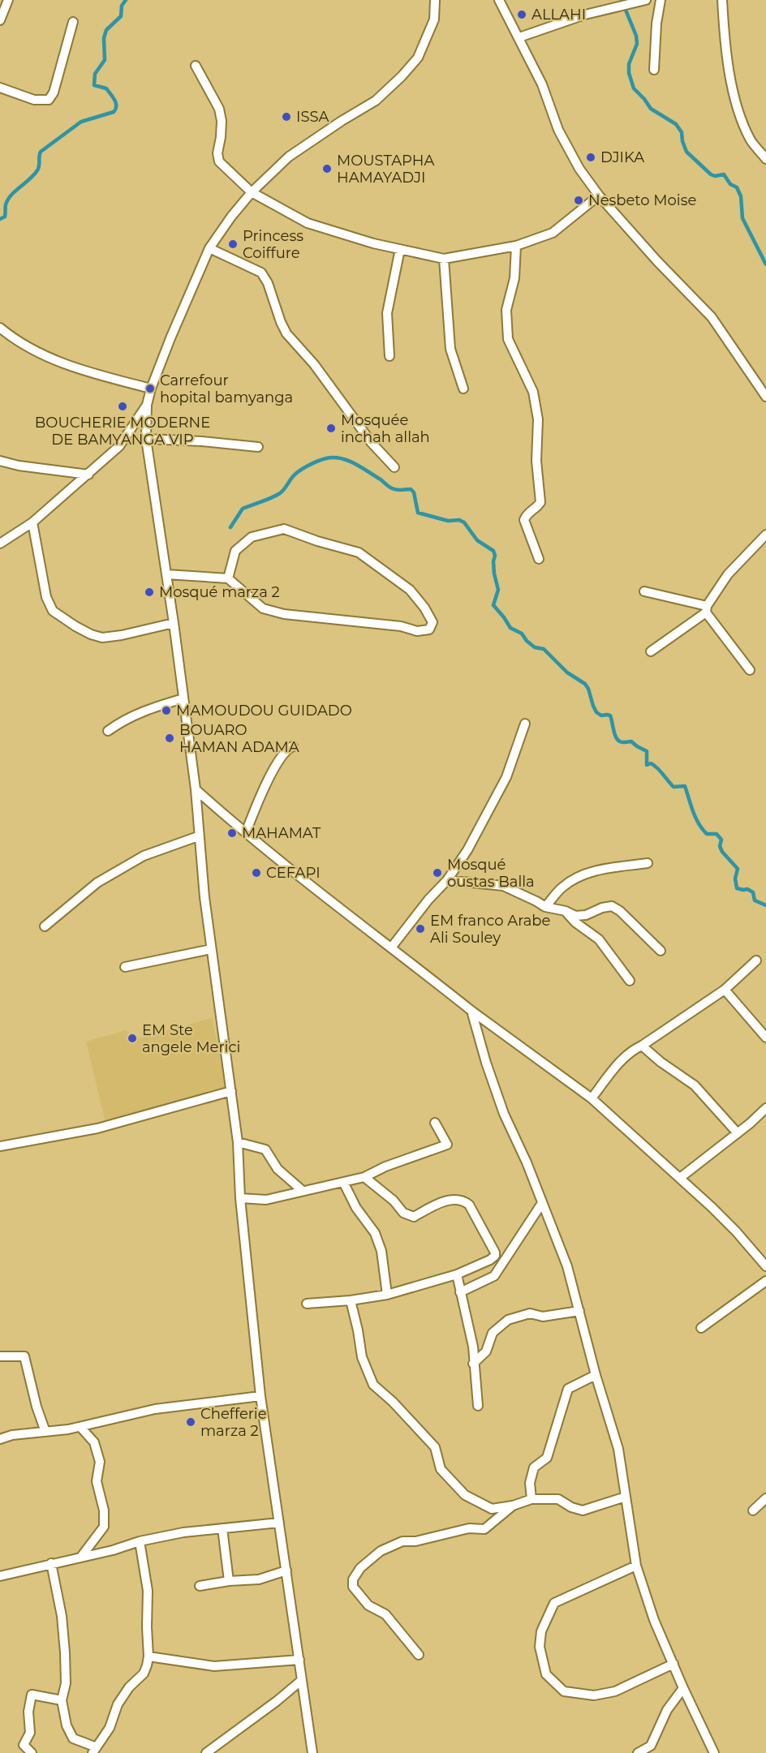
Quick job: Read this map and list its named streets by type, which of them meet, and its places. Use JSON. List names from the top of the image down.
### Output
{
  "places": [
    "ALLAHI",
    "ISSA",
    "DJIKA",
    "MOUSTAPHA HAMAYADJI",
    "Nesbeto Moise",
    "Princess Coiffure",
    "Carrefour hopital bamyanga",
    "BOUCHERIE MODERNE DE BAMYANGA VIP",
    "Mosquée inchah allah",
    "Mosqué marza 2",
    "MAMOUDOU GUIDADO",
    "BOUARO HAMAN ADAMA",
    "MAHAMAT",
    "CEFAPI",
    "Mosqué oustas Balla",
    "EM franco Arabe Ali Souley",
    "EM Ste angele Merici",
    "Chefferie marza 2"
  ]
}
